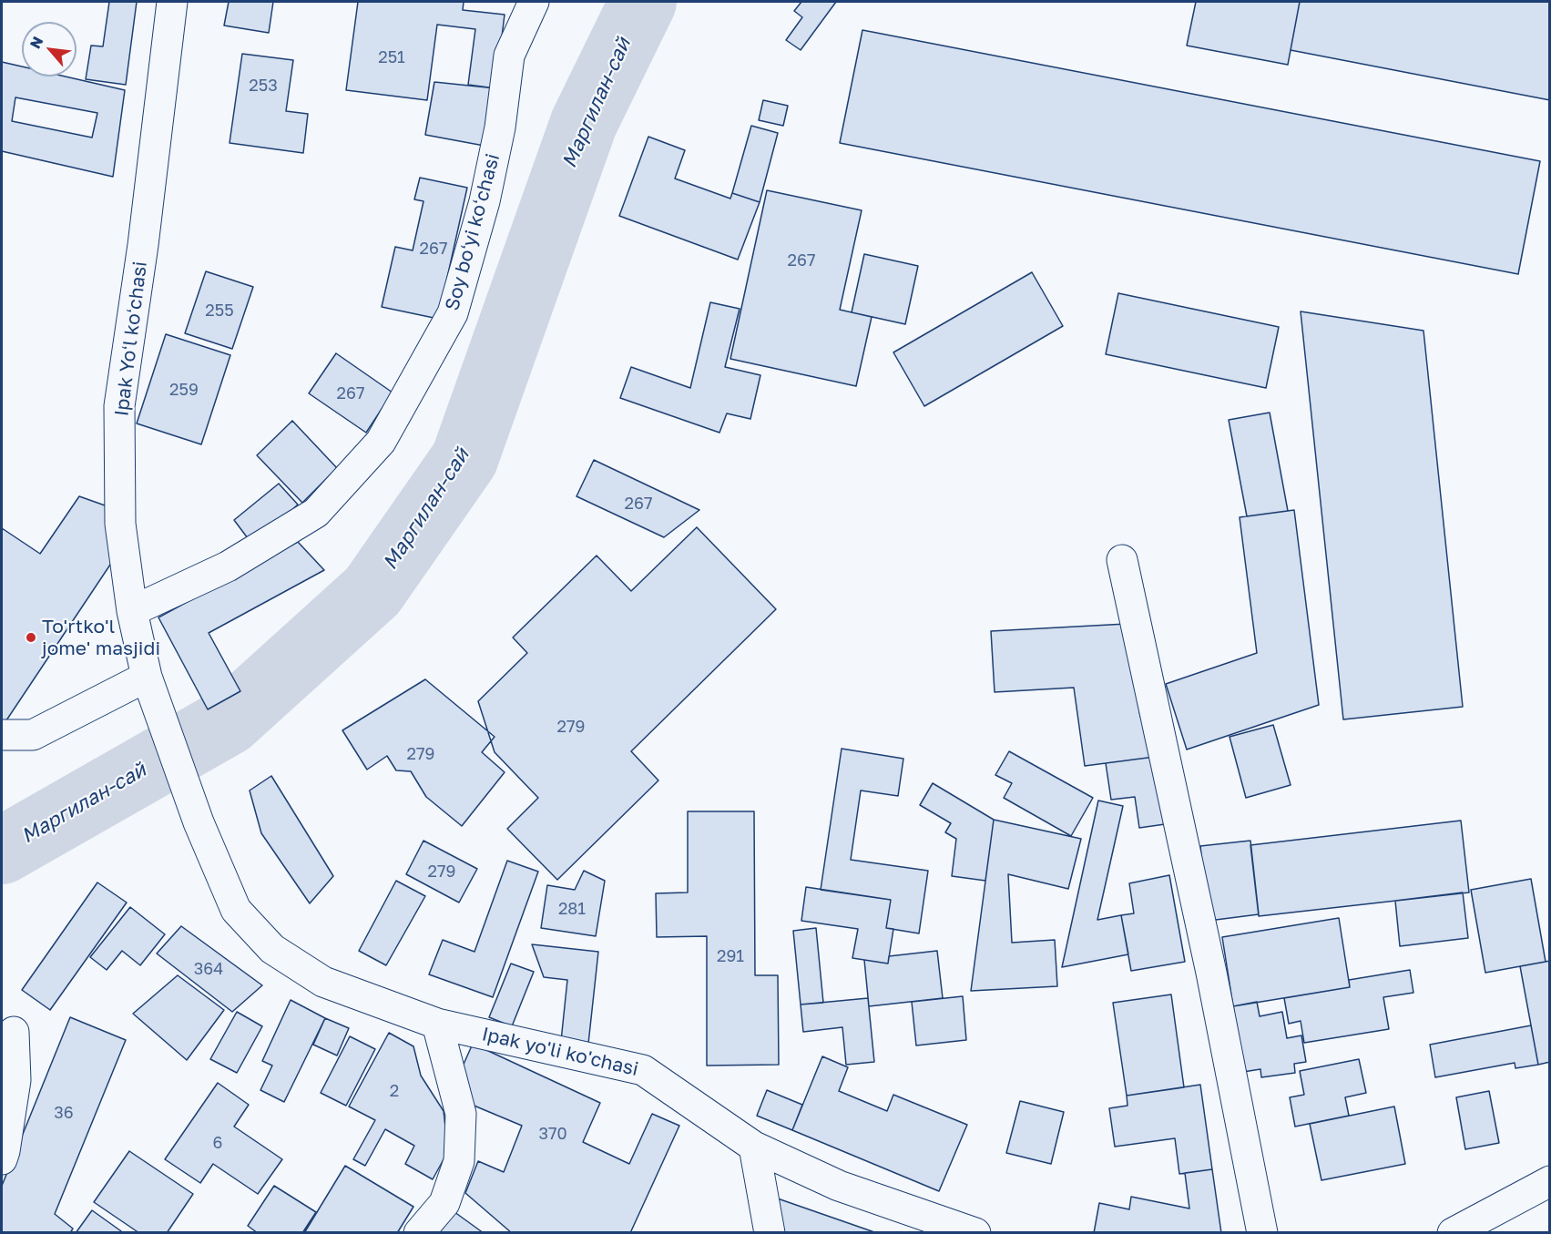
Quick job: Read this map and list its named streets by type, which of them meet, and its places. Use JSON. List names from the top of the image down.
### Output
{
  "streets": {
    "street": ["Soy boʻyi koʻchasi", "Ipak Yoʻl koʻchasi", "Ipak yo'li ko'chasi"]
  },
  "crossings": [
    ["Soy boʻyi koʻchasi", "Ipak Yoʻl koʻchasi"],
    ["Ipak Yoʻl koʻchasi", "Ipak yo'li ko'chasi"]
  ],
  "water": ["Маргилан-сай"],
  "places": ["To'rtko'l jome' masjidi"],
  "house_numbers": [
    "251",
    "253",
    "267",
    "267",
    "255",
    "259",
    "267",
    "267",
    "279",
    "279",
    "279",
    "281",
    "291",
    "364",
    "2",
    "36",
    "370",
    "6"
  ],
  "north": "top left"
}
